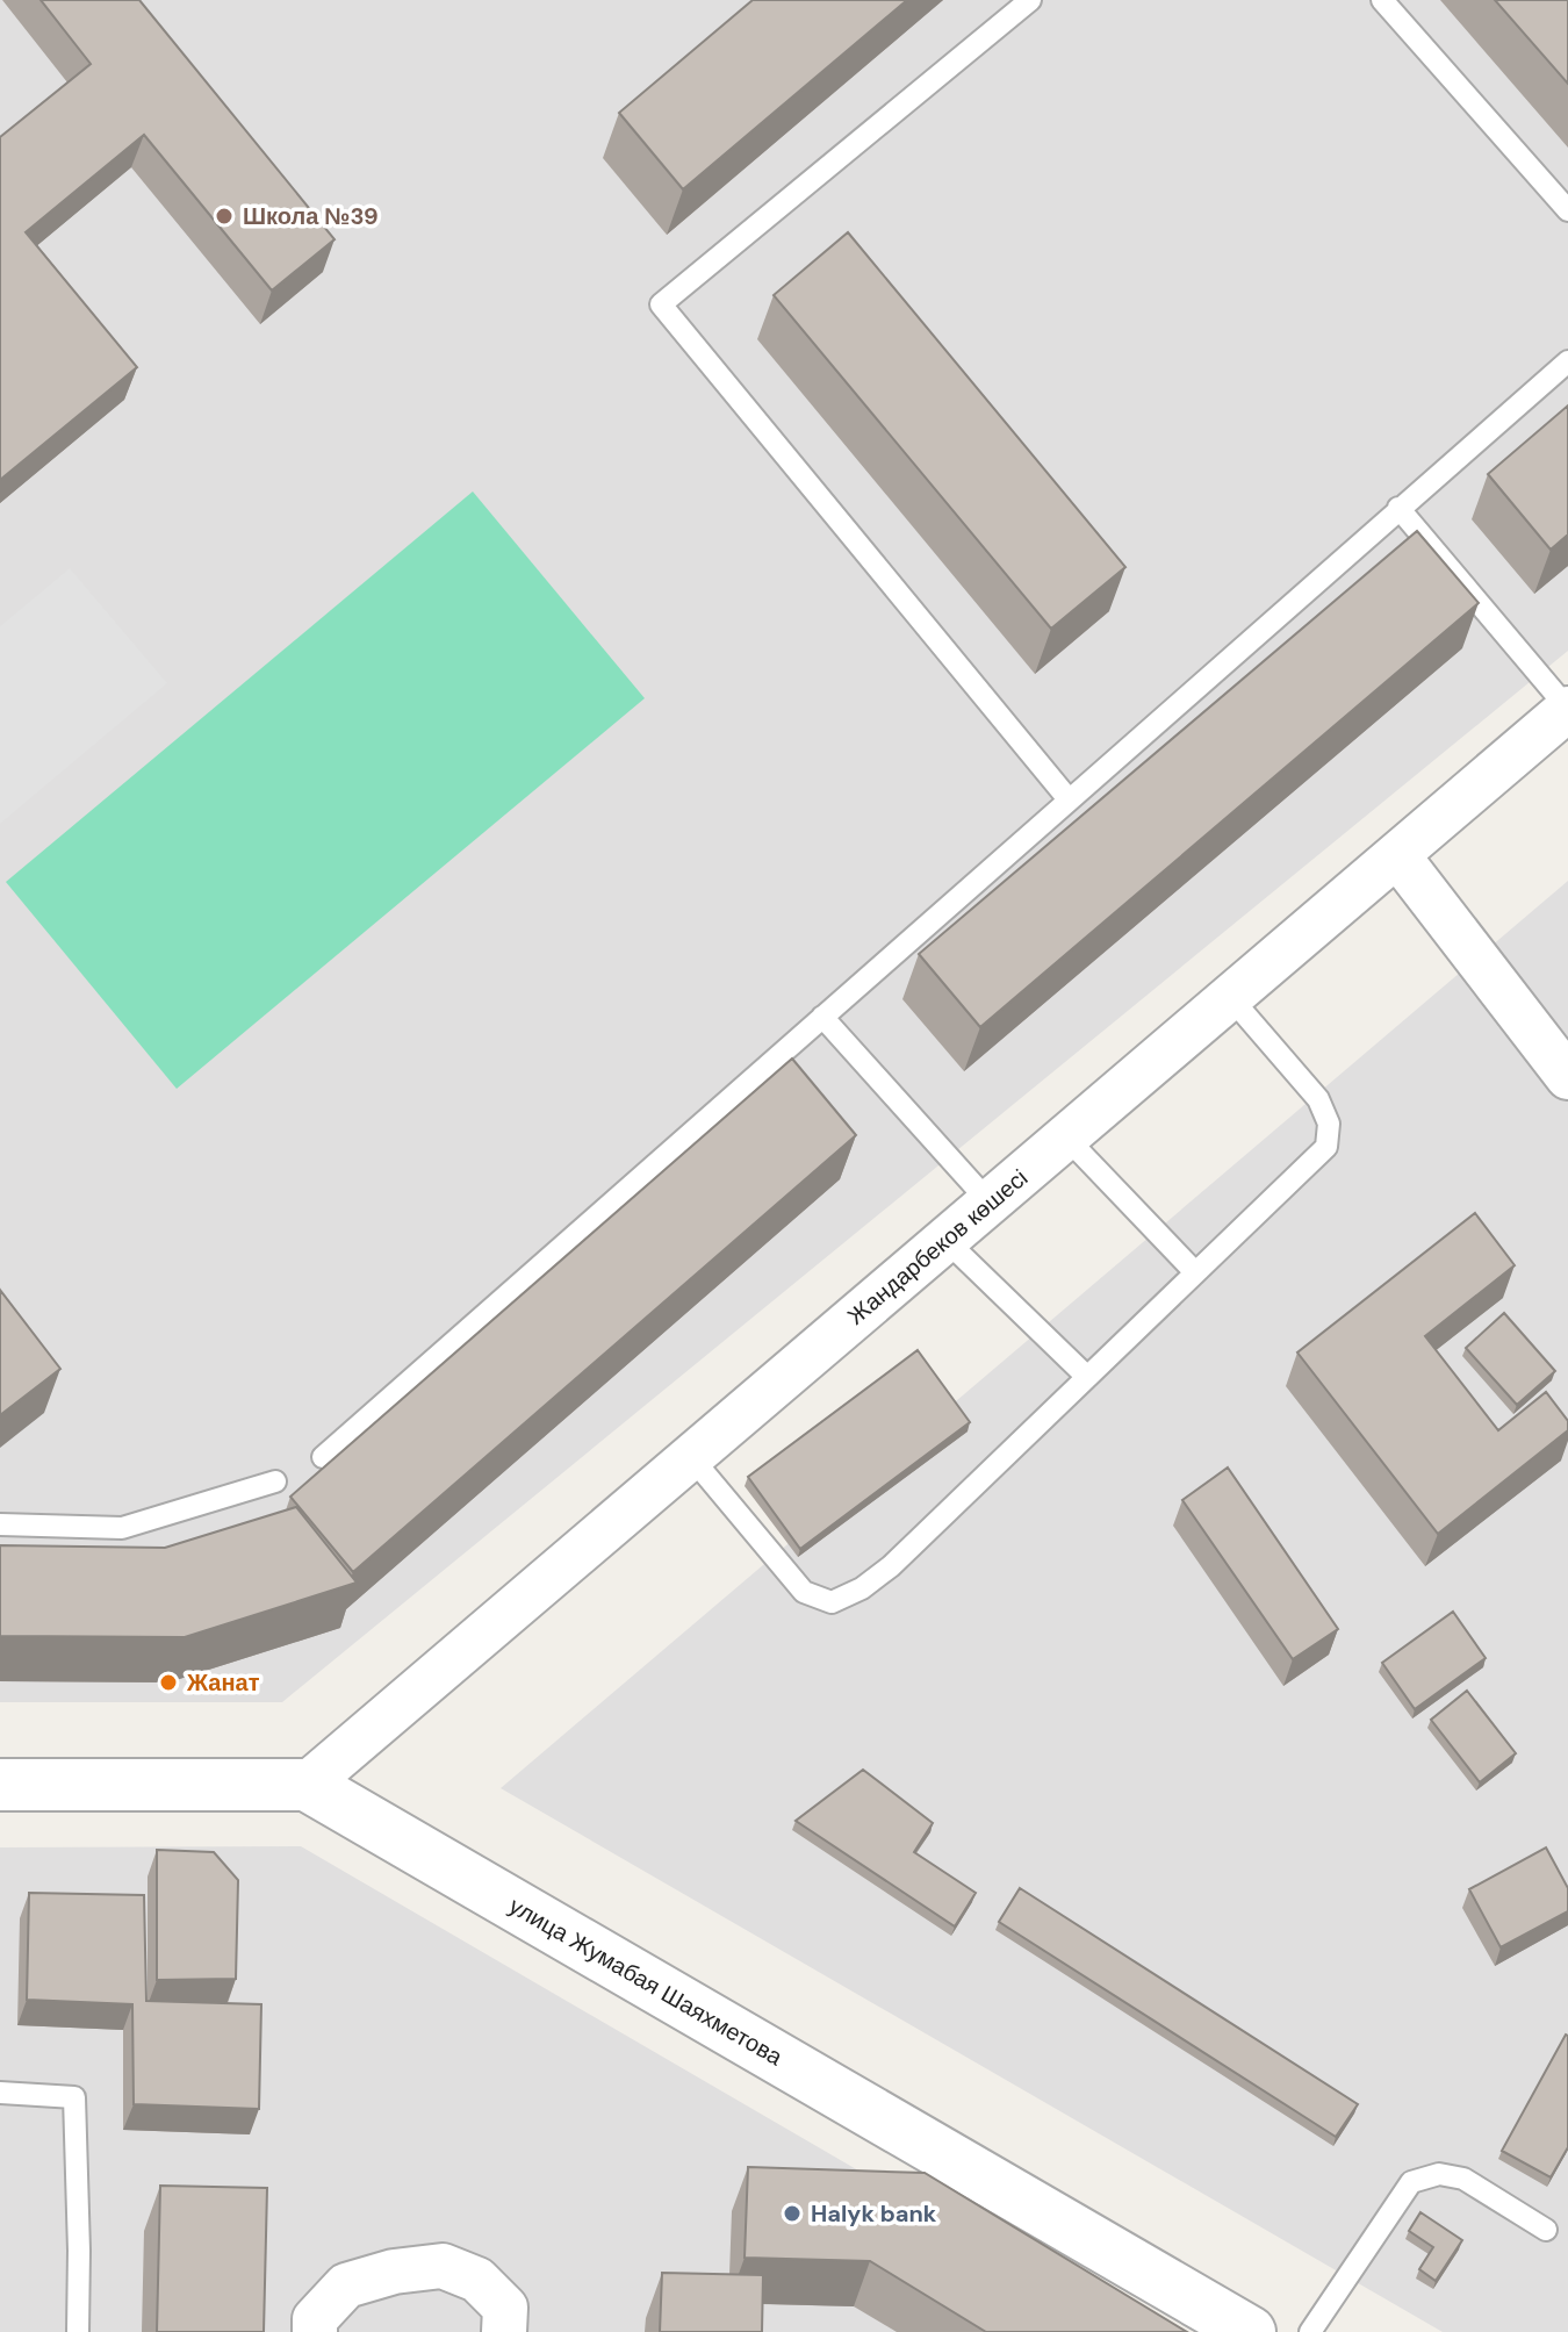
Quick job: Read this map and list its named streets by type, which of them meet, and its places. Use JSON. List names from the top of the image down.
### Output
{
  "streets": {
    "street": ["Жандарбеков көшесі", "улица Жумабая Шаяхметова"]
  },
  "crossings": [
    ["Жандарбеков көшесі", "улица Жумабая Шаяхметова"]
  ],
  "places": ["Школа №39", "Жанат", "Halyk bank"]
}
